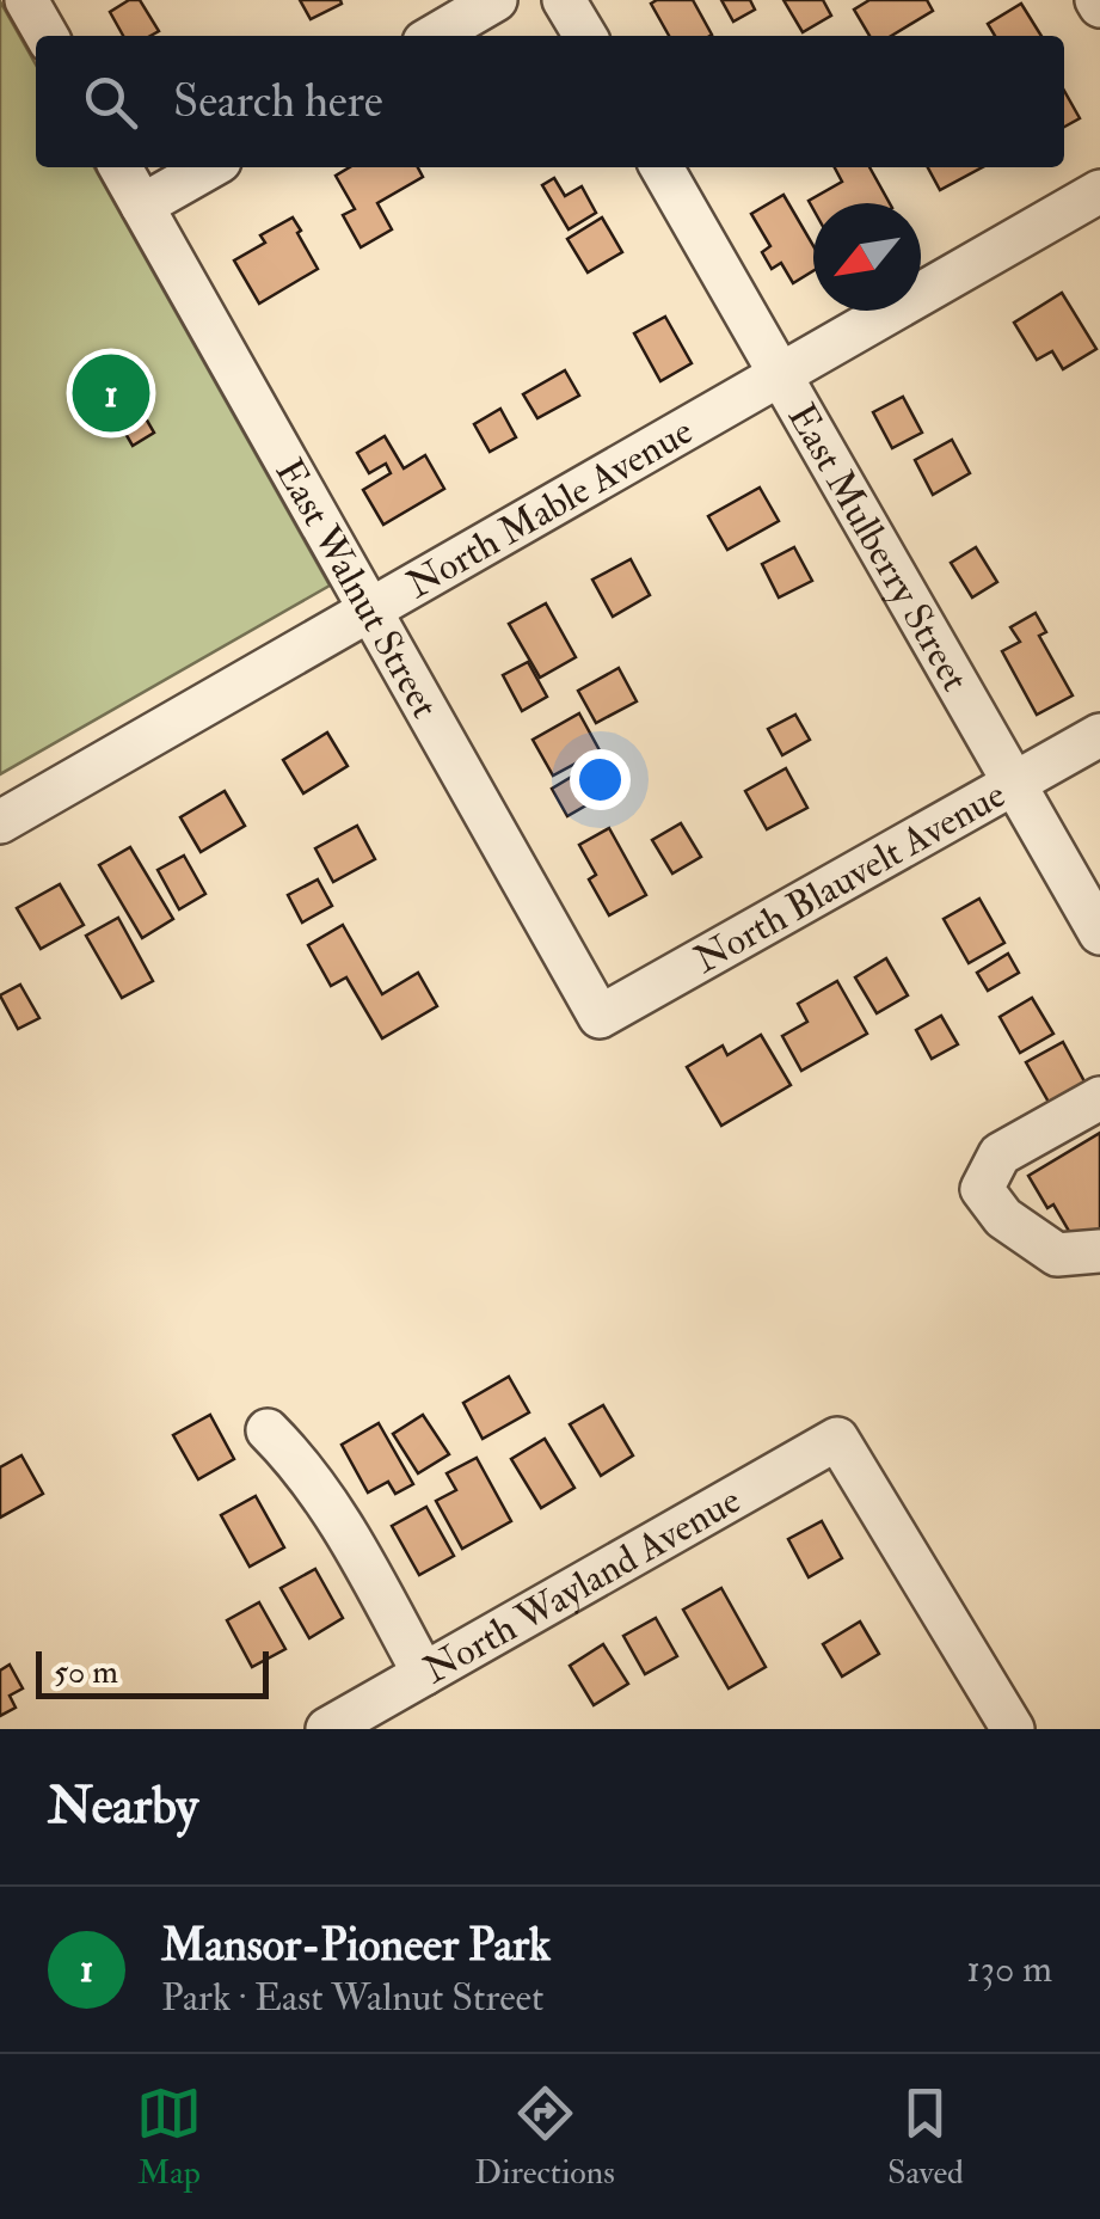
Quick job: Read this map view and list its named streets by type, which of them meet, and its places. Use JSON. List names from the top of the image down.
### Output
{
  "streets": {
    "street": [
      "North Mable Avenue",
      "East Mulberry Street",
      "East Walnut Street",
      "North Blauvelt Avenue",
      "North Wayland Avenue"
    ]
  },
  "crossings": [
    ["North Mable Avenue", "East Mulberry Street"],
    ["North Mable Avenue", "East Walnut Street"],
    ["East Mulberry Street", "North Blauvelt Avenue"],
    ["East Walnut Street", "North Blauvelt Avenue"]
  ],
  "scale_bar": "50 m",
  "north": "bottom left",
  "page": {
    "search": "Search here",
    "pins": "1",
    "scale": "50 m",
    "heading": "Nearby",
    "list": [
      {
        "mark": "1",
        "name": "Mansor-Pioneer Park",
        "note": "Park · East Walnut Street",
        "value": "130 m"
      }
    ],
    "nav": ["Map", "Directions", "Saved"]
  }
}
